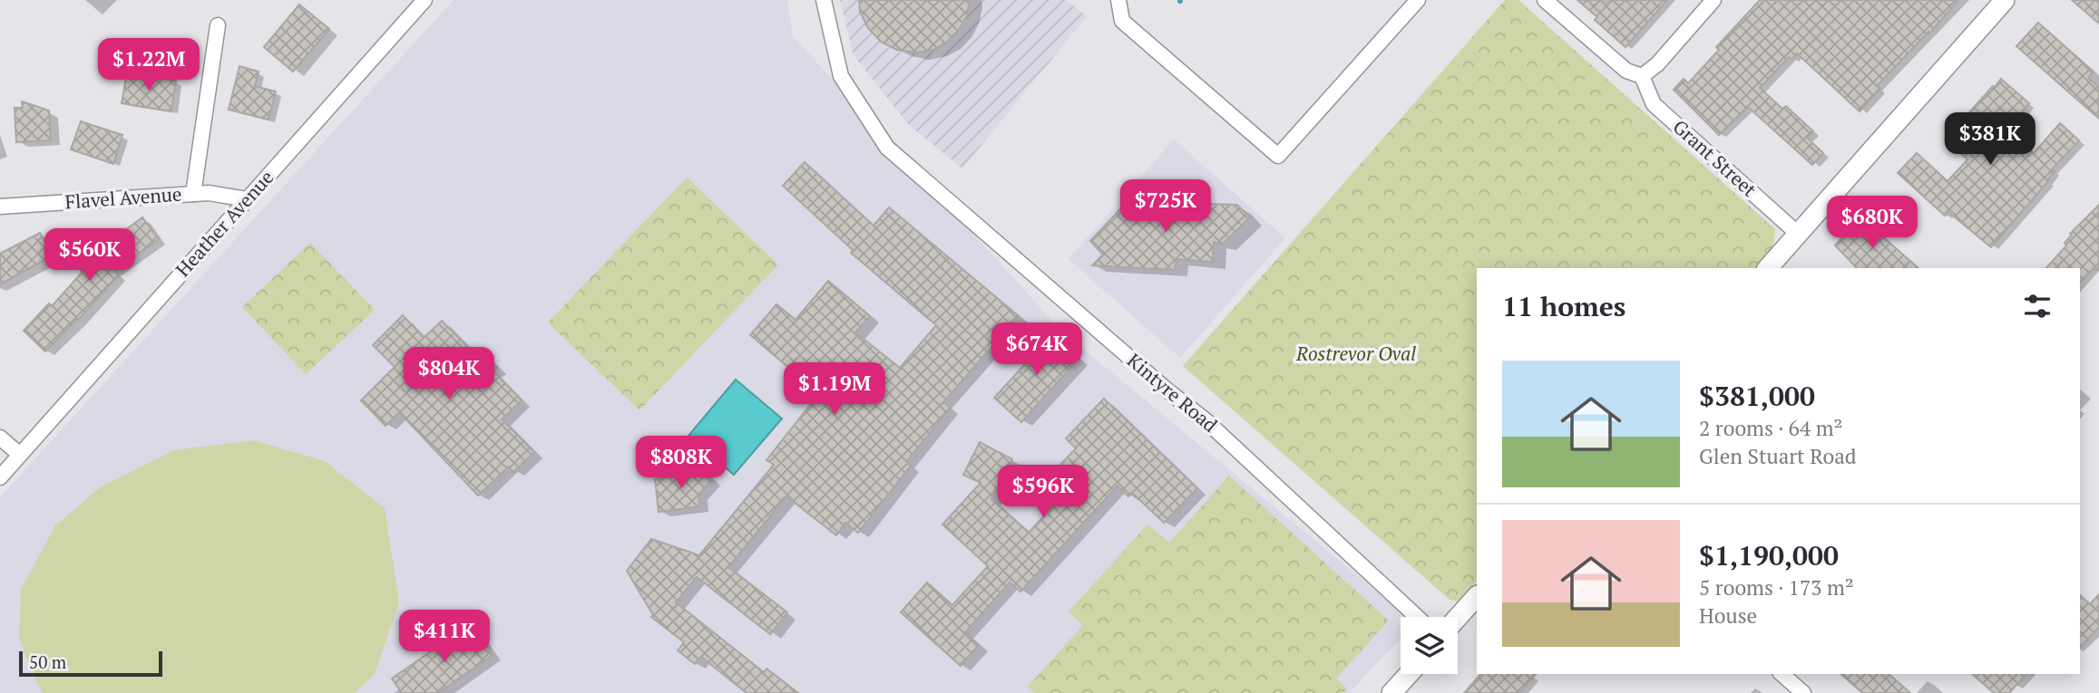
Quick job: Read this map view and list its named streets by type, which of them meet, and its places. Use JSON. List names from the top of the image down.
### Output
{
  "streets": {
    "street": [
      "Grant Street",
      "Flavel Avenue",
      "Heather Avenue",
      "Kintyre Road"
    ]
  },
  "crossings": [
    ["Flavel Avenue", "Heather Avenue"]
  ],
  "parks": ["Rostrevor Oval"],
  "scale_bar": "50 m",
  "page": {
    "price": [
      "$1.22M",
      "$381K",
      "$725K",
      "$680K",
      "$560K",
      "$674K",
      "$804K",
      "$1.19M",
      "$808K",
      "$596K",
      "$411K"
    ],
    "heading": "11 homes",
    "list": [
      {
        "name": "$381,000",
        "note": "2 rooms · 64 m² · Glen Stuart Road"
      },
      {
        "name": "$1,190,000",
        "note": "5 rooms · 173 m² · House"
      }
    ],
    "scale": "50 m"
  }
}
